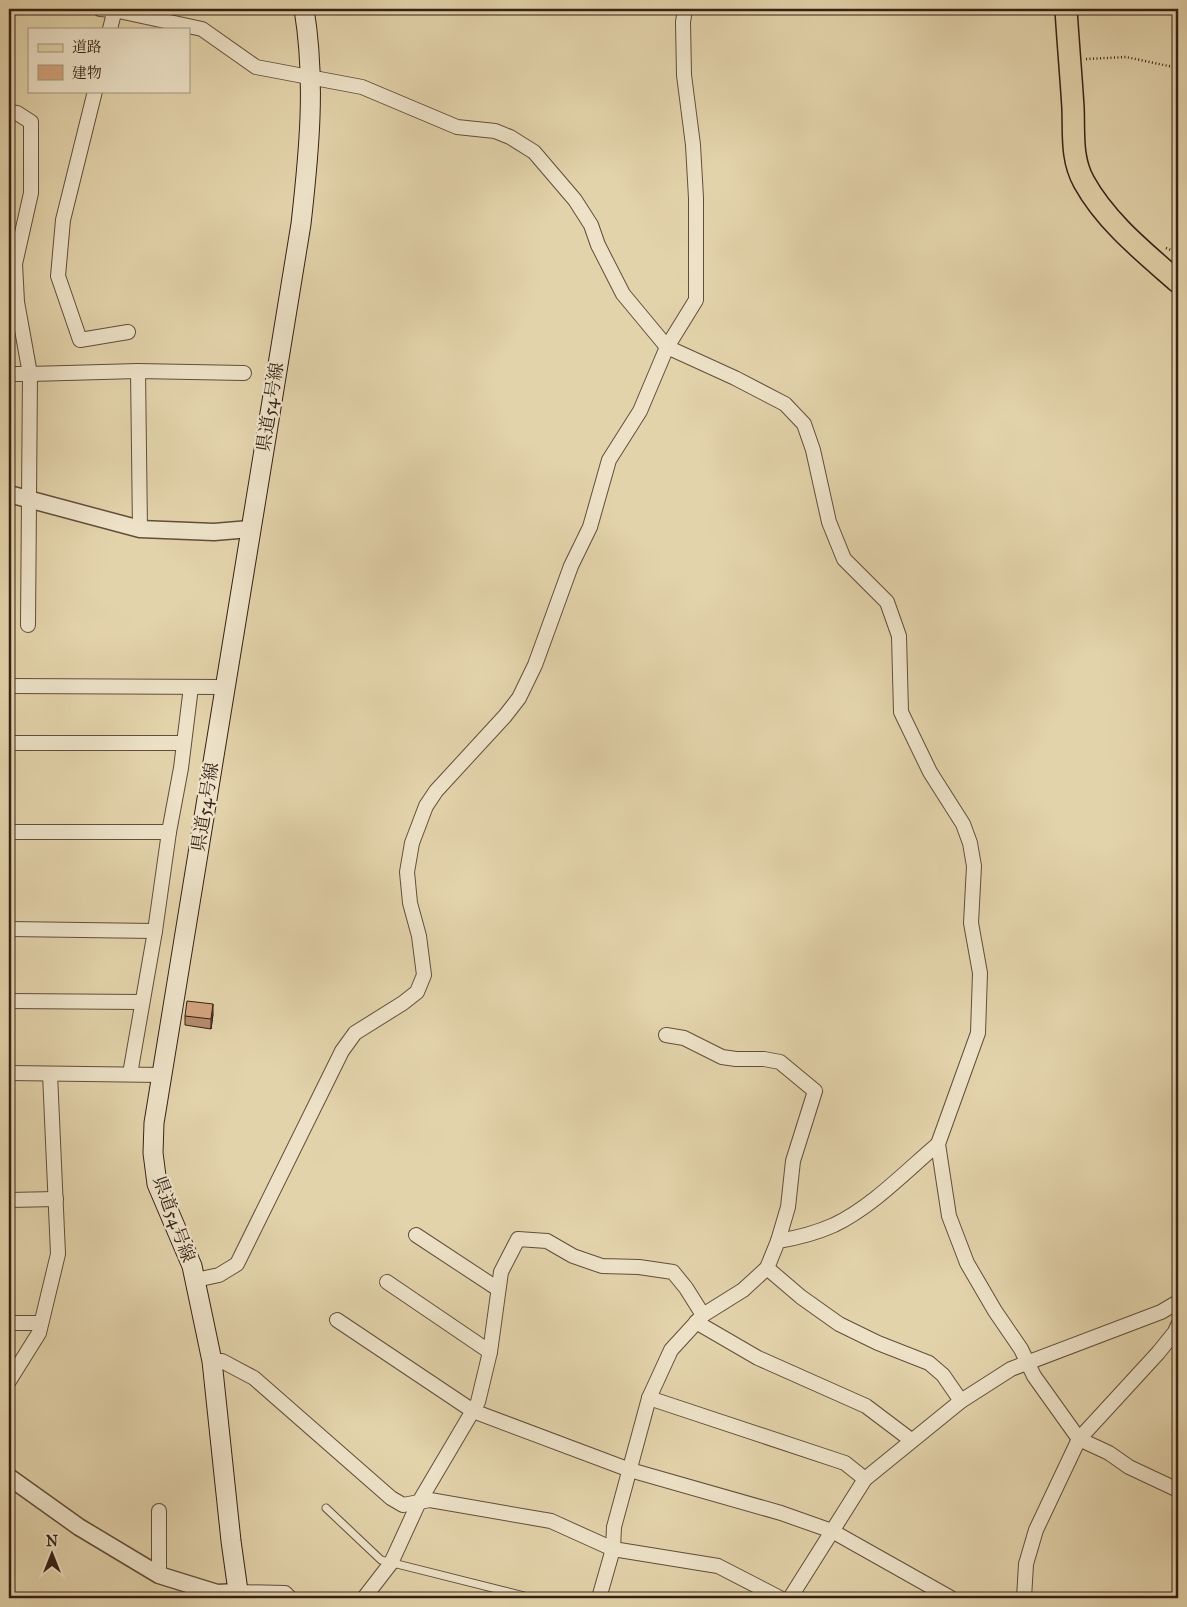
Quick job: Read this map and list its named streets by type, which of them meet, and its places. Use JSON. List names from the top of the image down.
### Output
{
  "streets": {
    "main road": ["県道54号線"]
  },
  "legend": ["道路", "建物"],
  "north": "top"
}
